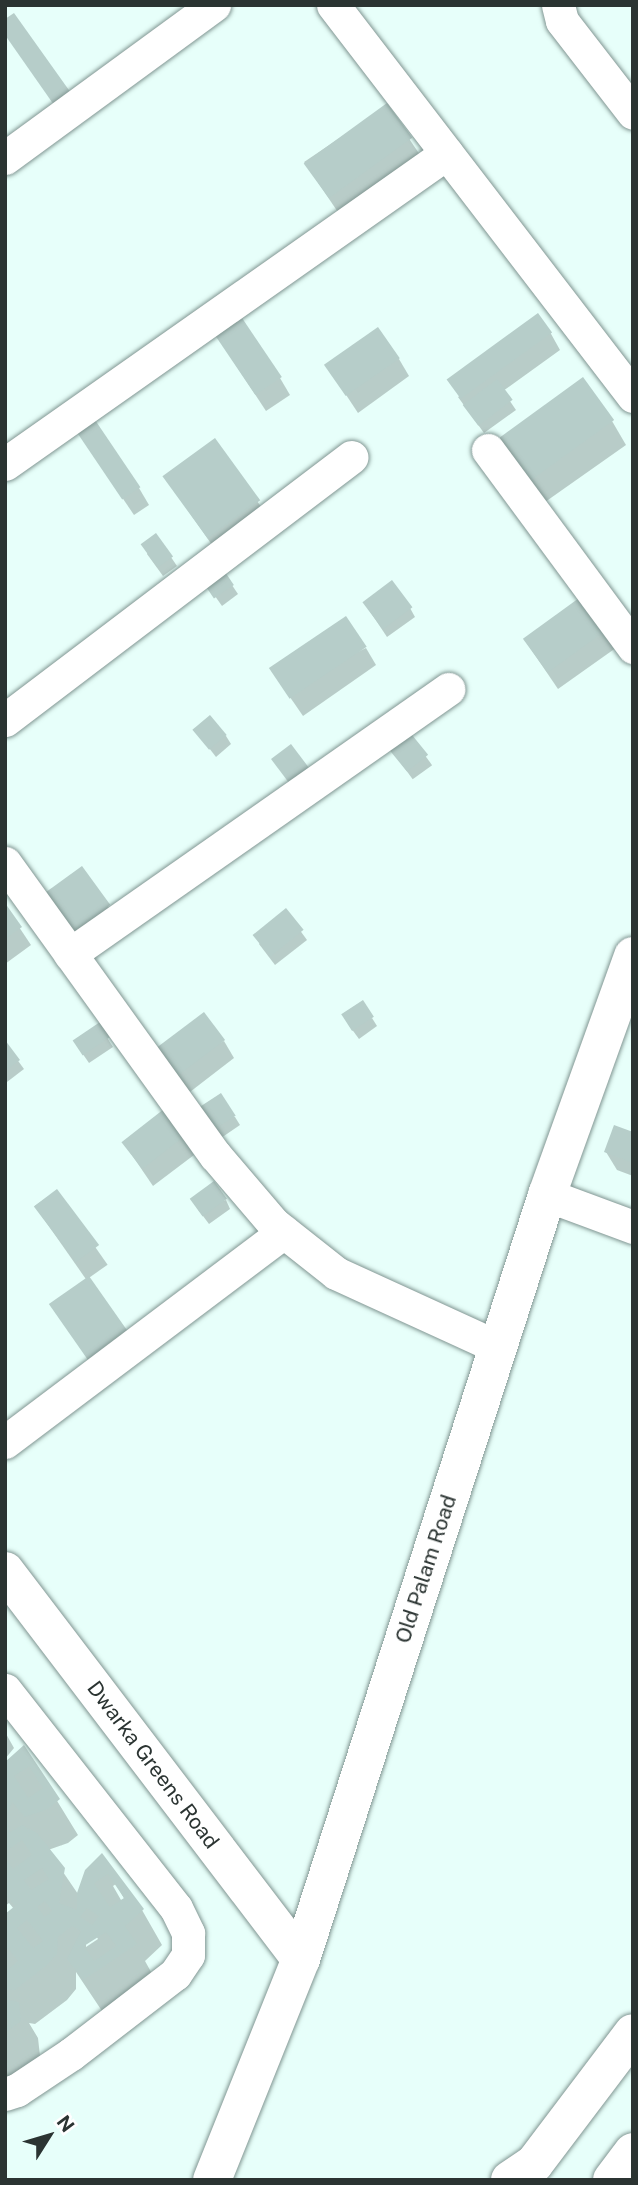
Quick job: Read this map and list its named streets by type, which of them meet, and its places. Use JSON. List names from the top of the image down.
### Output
{
  "streets": {
    "street": ["Old Palam Road", "Dwarka Greens Road"]
  },
  "crossings": [
    ["Old Palam Road", "Dwarka Greens Road"]
  ],
  "north": "top right"
}
